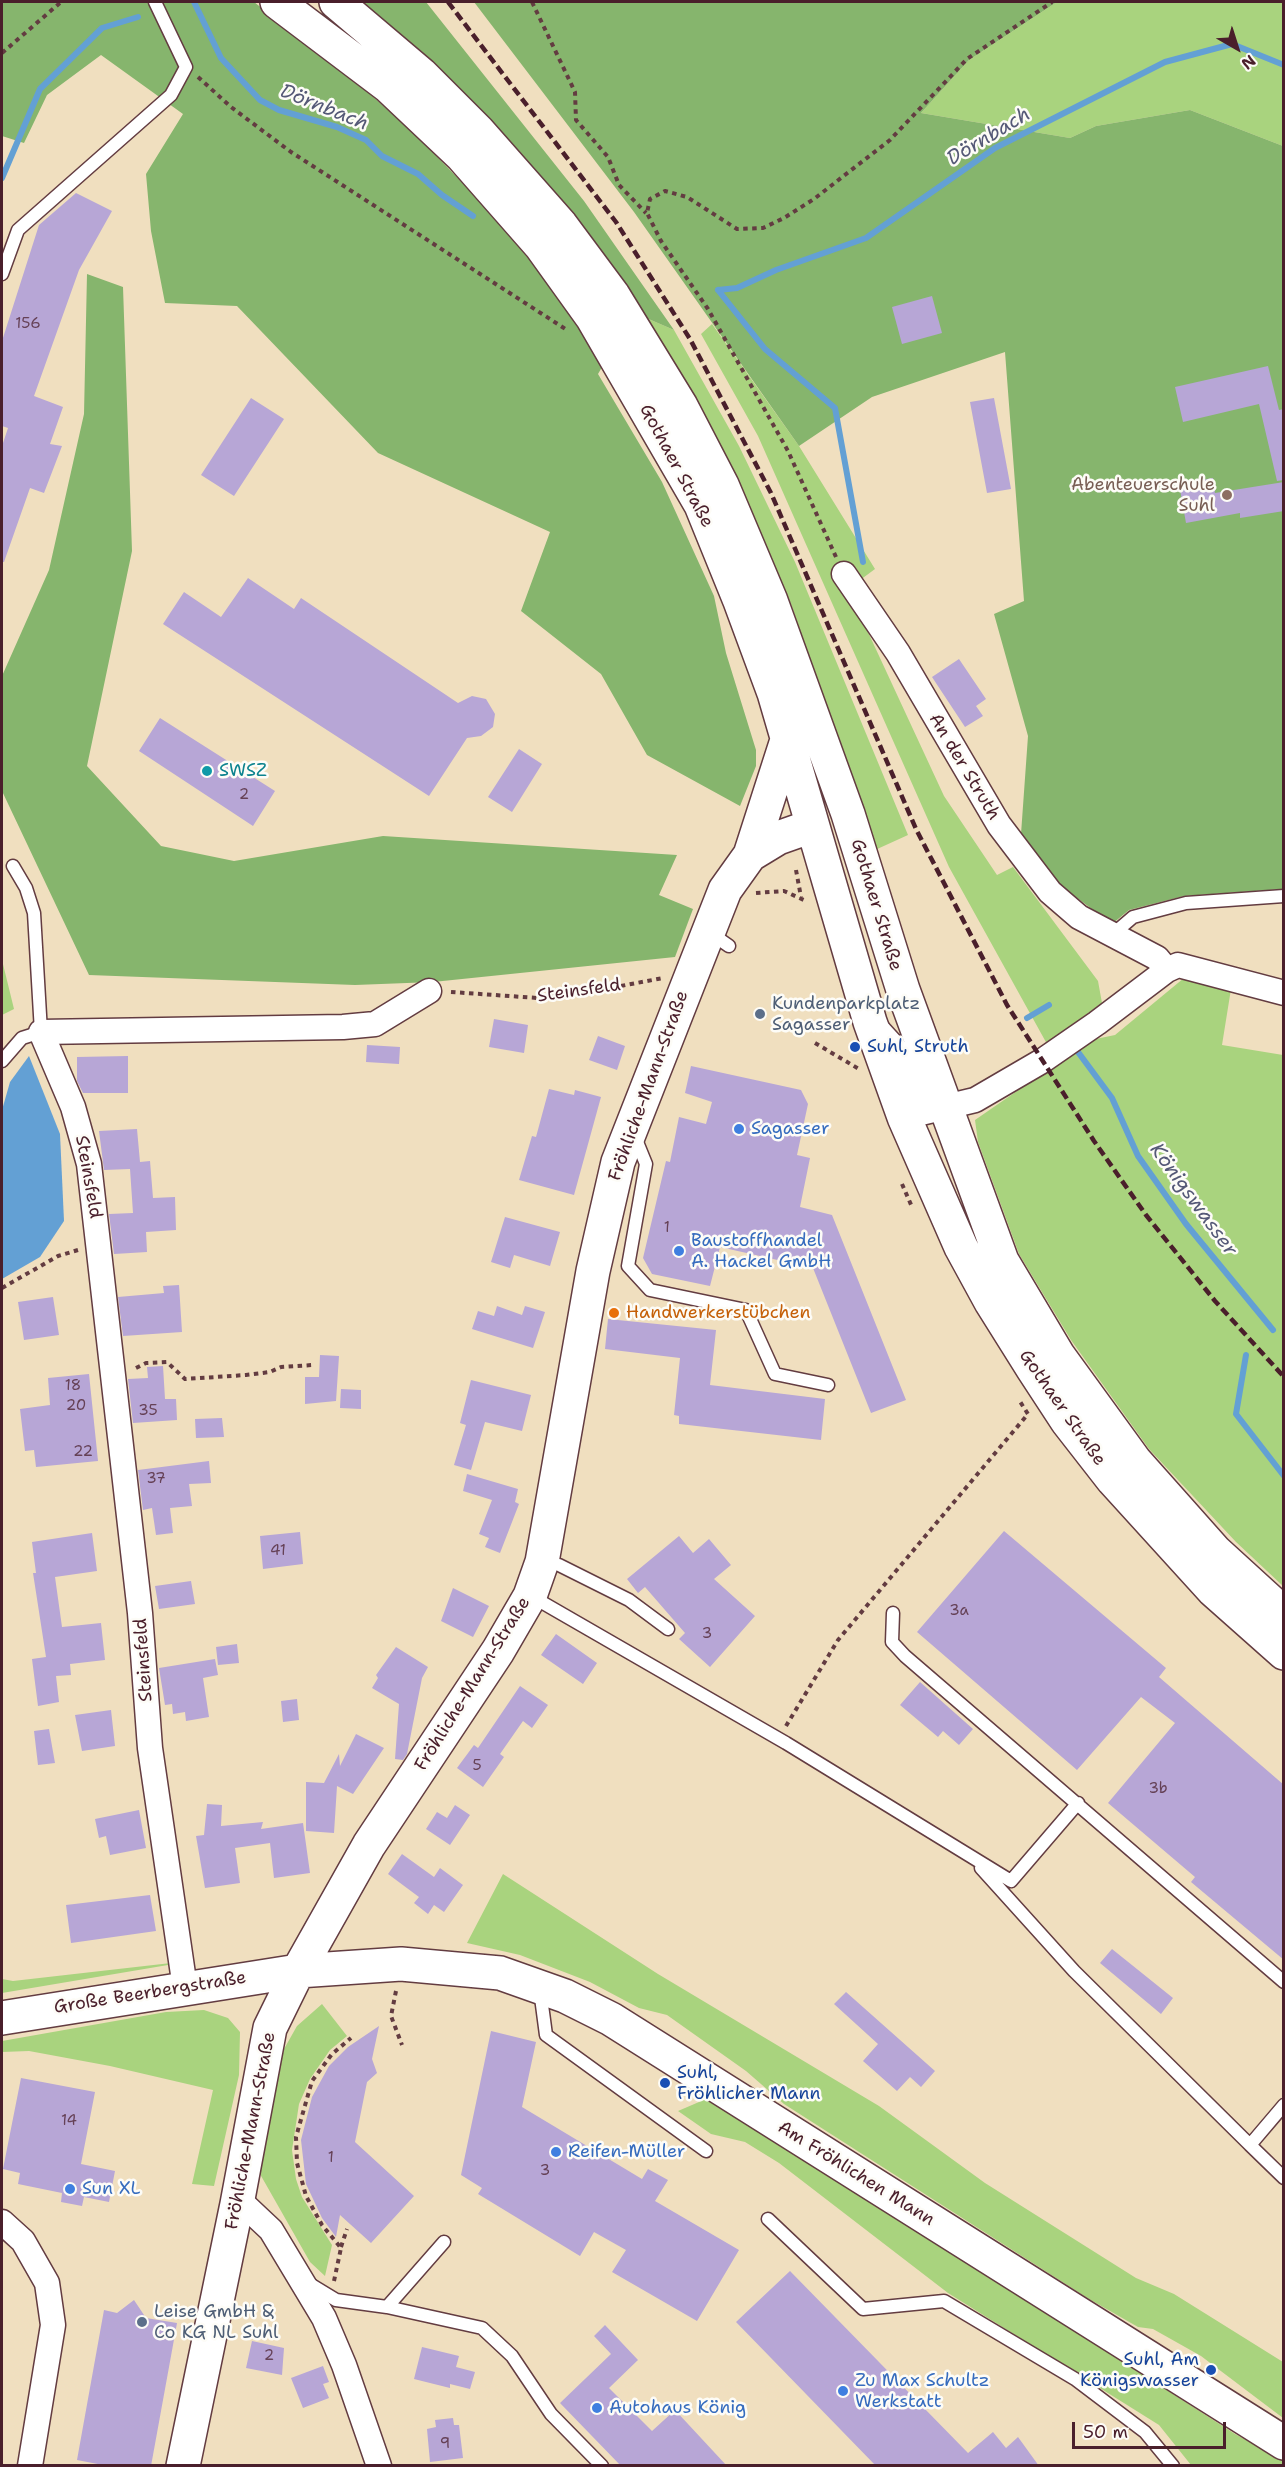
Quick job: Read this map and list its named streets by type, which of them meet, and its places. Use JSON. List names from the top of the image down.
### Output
{
  "streets": {
    "main road": [
      "Gothaer Straße",
      "Fröhliche-Mann-Straße",
      "Große Beerbergstraße",
      "Am Fröhlichen Mann"
    ],
    "street": ["An der Struth", "Steinsfeld"]
  },
  "crossings": [
    ["Gothaer Straße", "Fröhliche-Mann-Straße"],
    ["Steinsfeld", "Fröhliche-Mann-Straße"],
    ["Steinsfeld", "Große Beerbergstraße"],
    ["Fröhliche-Mann-Straße", "Große Beerbergstraße"],
    ["Fröhliche-Mann-Straße", "Am Fröhlichen Mann"],
    ["Große Beerbergstraße", "Am Fröhlichen Mann"]
  ],
  "water": ["Dörnbach", "Königswasser"],
  "places": [
    "Abenteuerschule Suhl",
    "SWSZ",
    "Kundenparkplatz Sagasser",
    "Suhl, Struth",
    "Sagasser",
    "Baustoffhandel A. Hackel GmbH",
    "Handwerkerstübchen",
    "Suhl, Fröhlicher Mann",
    "Reifen-Müller",
    "Sun XL",
    "Leise GmbH & Co KG NL Suhl",
    "Suhl, Am Königswasser",
    "Zu Max Schultz Werkstatt",
    "Autohaus König"
  ],
  "house_numbers": [
    "156",
    "2",
    "1",
    "18",
    "20",
    "35",
    "22",
    "37",
    "41",
    "3a",
    "3",
    "5",
    "3b",
    "14",
    "1",
    "3",
    "2",
    "9"
  ],
  "scale_bar": "50 m",
  "north": "bottom right"
}
